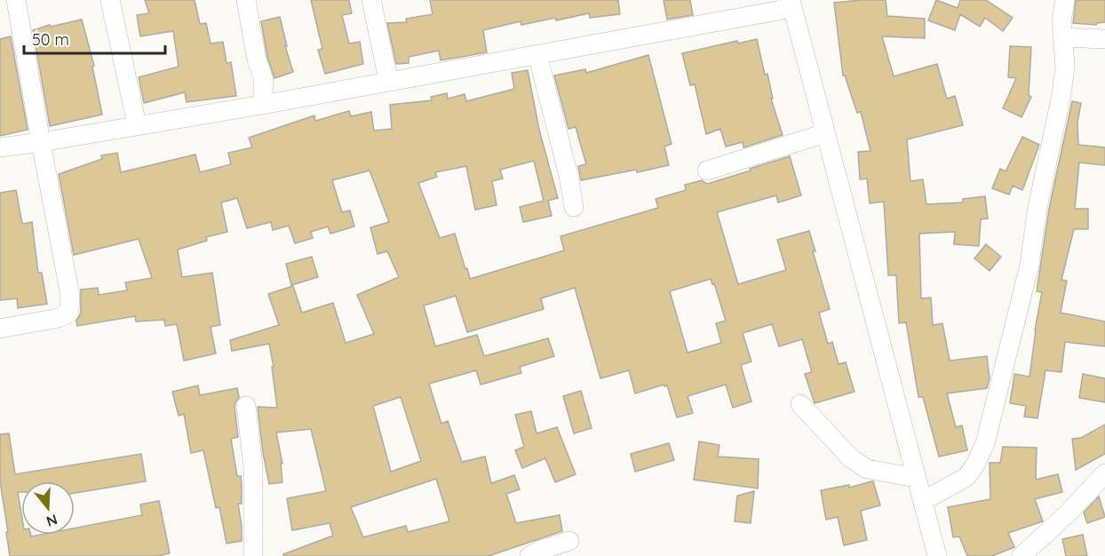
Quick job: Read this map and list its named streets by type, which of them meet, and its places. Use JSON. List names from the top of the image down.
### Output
{
  "scale_bar": "50 m",
  "north": "bottom"
}
